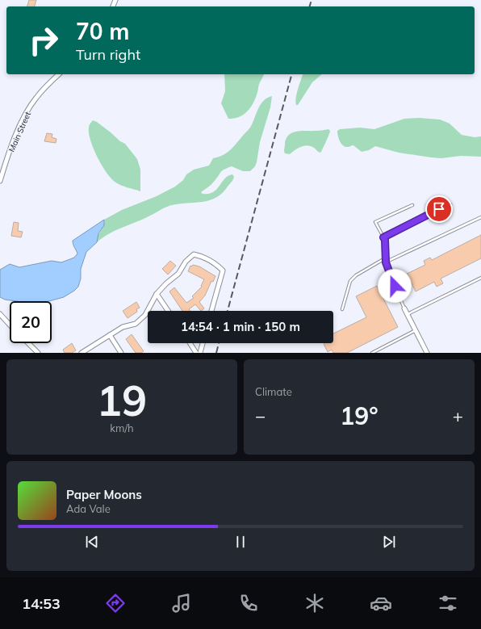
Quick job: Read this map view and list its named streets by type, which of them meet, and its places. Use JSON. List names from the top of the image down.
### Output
{
  "streets": {
    "street": ["Main Street"]
  },
  "page": {
    "turn": ["70 m", "Turn right"],
    "limit": "20",
    "trip": "14:54 · 1 min · 150 m",
    "tile": [
      ["19", "km/h"],
      "Climate"
    ],
    "heat": ["−", "19°", "+"],
    "song": ["Paper Moons", "Ada Vale"],
    "tabs": "14:53"
  }
}
